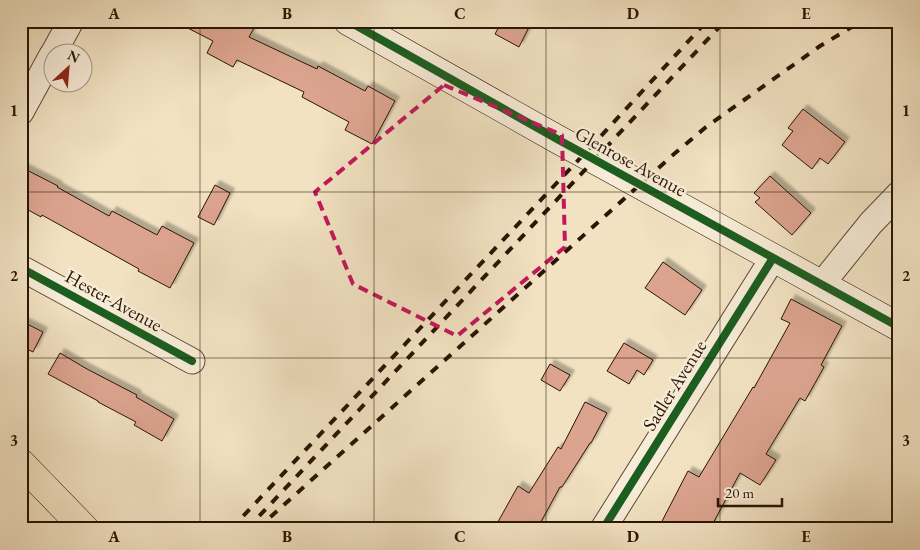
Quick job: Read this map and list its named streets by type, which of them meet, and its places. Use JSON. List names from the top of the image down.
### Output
{
  "streets": {
    "street": ["Glenrose Avenue", "Hester Avenue", "Sadler Avenue"]
  },
  "crossings": [
    ["Glenrose Avenue", "Sadler Avenue"]
  ],
  "scale_bar": "20 m",
  "north": "top right",
  "grid": {
    "columns": [
      "A",
      "B",
      "C",
      "D",
      "E"
    ],
    "rows": ["1", "2", "3"]
  }
}
